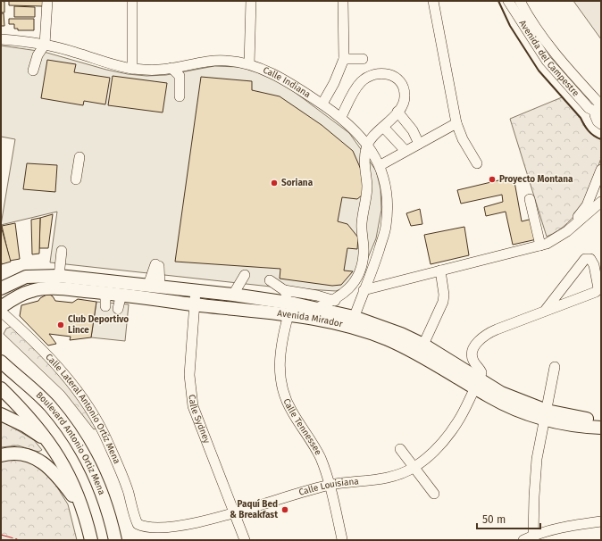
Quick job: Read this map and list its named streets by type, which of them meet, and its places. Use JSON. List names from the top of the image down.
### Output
{
  "streets": {
    "main road": ["Avenida Mirador", "Boulevard Antonio Ortiz Mena"],
    "street": [
      "Avenida del Campestre",
      "Calle Indiana",
      "Calle Lateral Antonio Ortíz Mena",
      "Calle Sydney",
      "Calle Tennessee",
      "Calle Louisiana"
    ]
  },
  "crossings": [
    ["Calle Indiana", "Avenida Mirador"],
    ["Avenida Mirador", "Calle Sydney"],
    ["Avenida Mirador", "Calle Tennessee"],
    ["Avenida Mirador", "Calle Louisiana"],
    ["Calle Lateral Antonio Ortíz Mena", "Calle Louisiana"],
    ["Calle Sydney", "Calle Louisiana"],
    ["Calle Tennessee", "Calle Louisiana"]
  ],
  "places": [
    "Proyecto Montana",
    "Soriana",
    "Club Deportivo Lince",
    "Paquí Bed & Breakfast"
  ],
  "scale_bar": "50 m"
}
